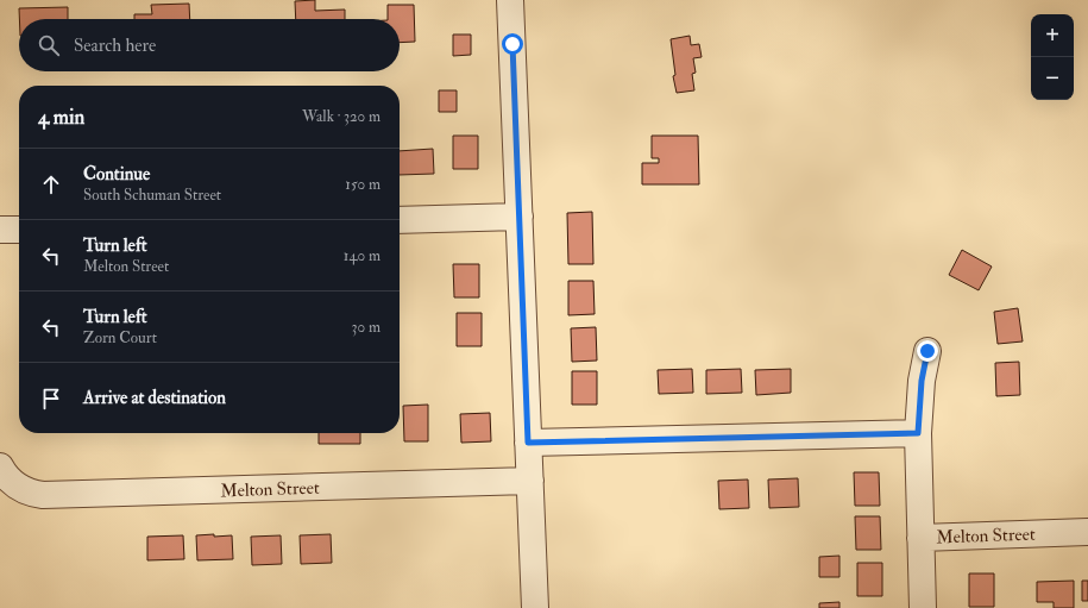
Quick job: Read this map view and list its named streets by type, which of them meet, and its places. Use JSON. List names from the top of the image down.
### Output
{
  "streets": {
    "street": ["Melton Street"]
  },
  "page": {
    "map_buttons": ["+", "−"],
    "search": "Search here",
    "heading": ["4 min", "Walk · 320 m"],
    "list": [
      ["Continue", "South Schuman Street", "150 m"],
      ["Turn left", "Melton Street", "140 m"],
      ["Turn left", "Zorn Court", "30 m"],
      "Arrive at destination"
    ]
  }
}
